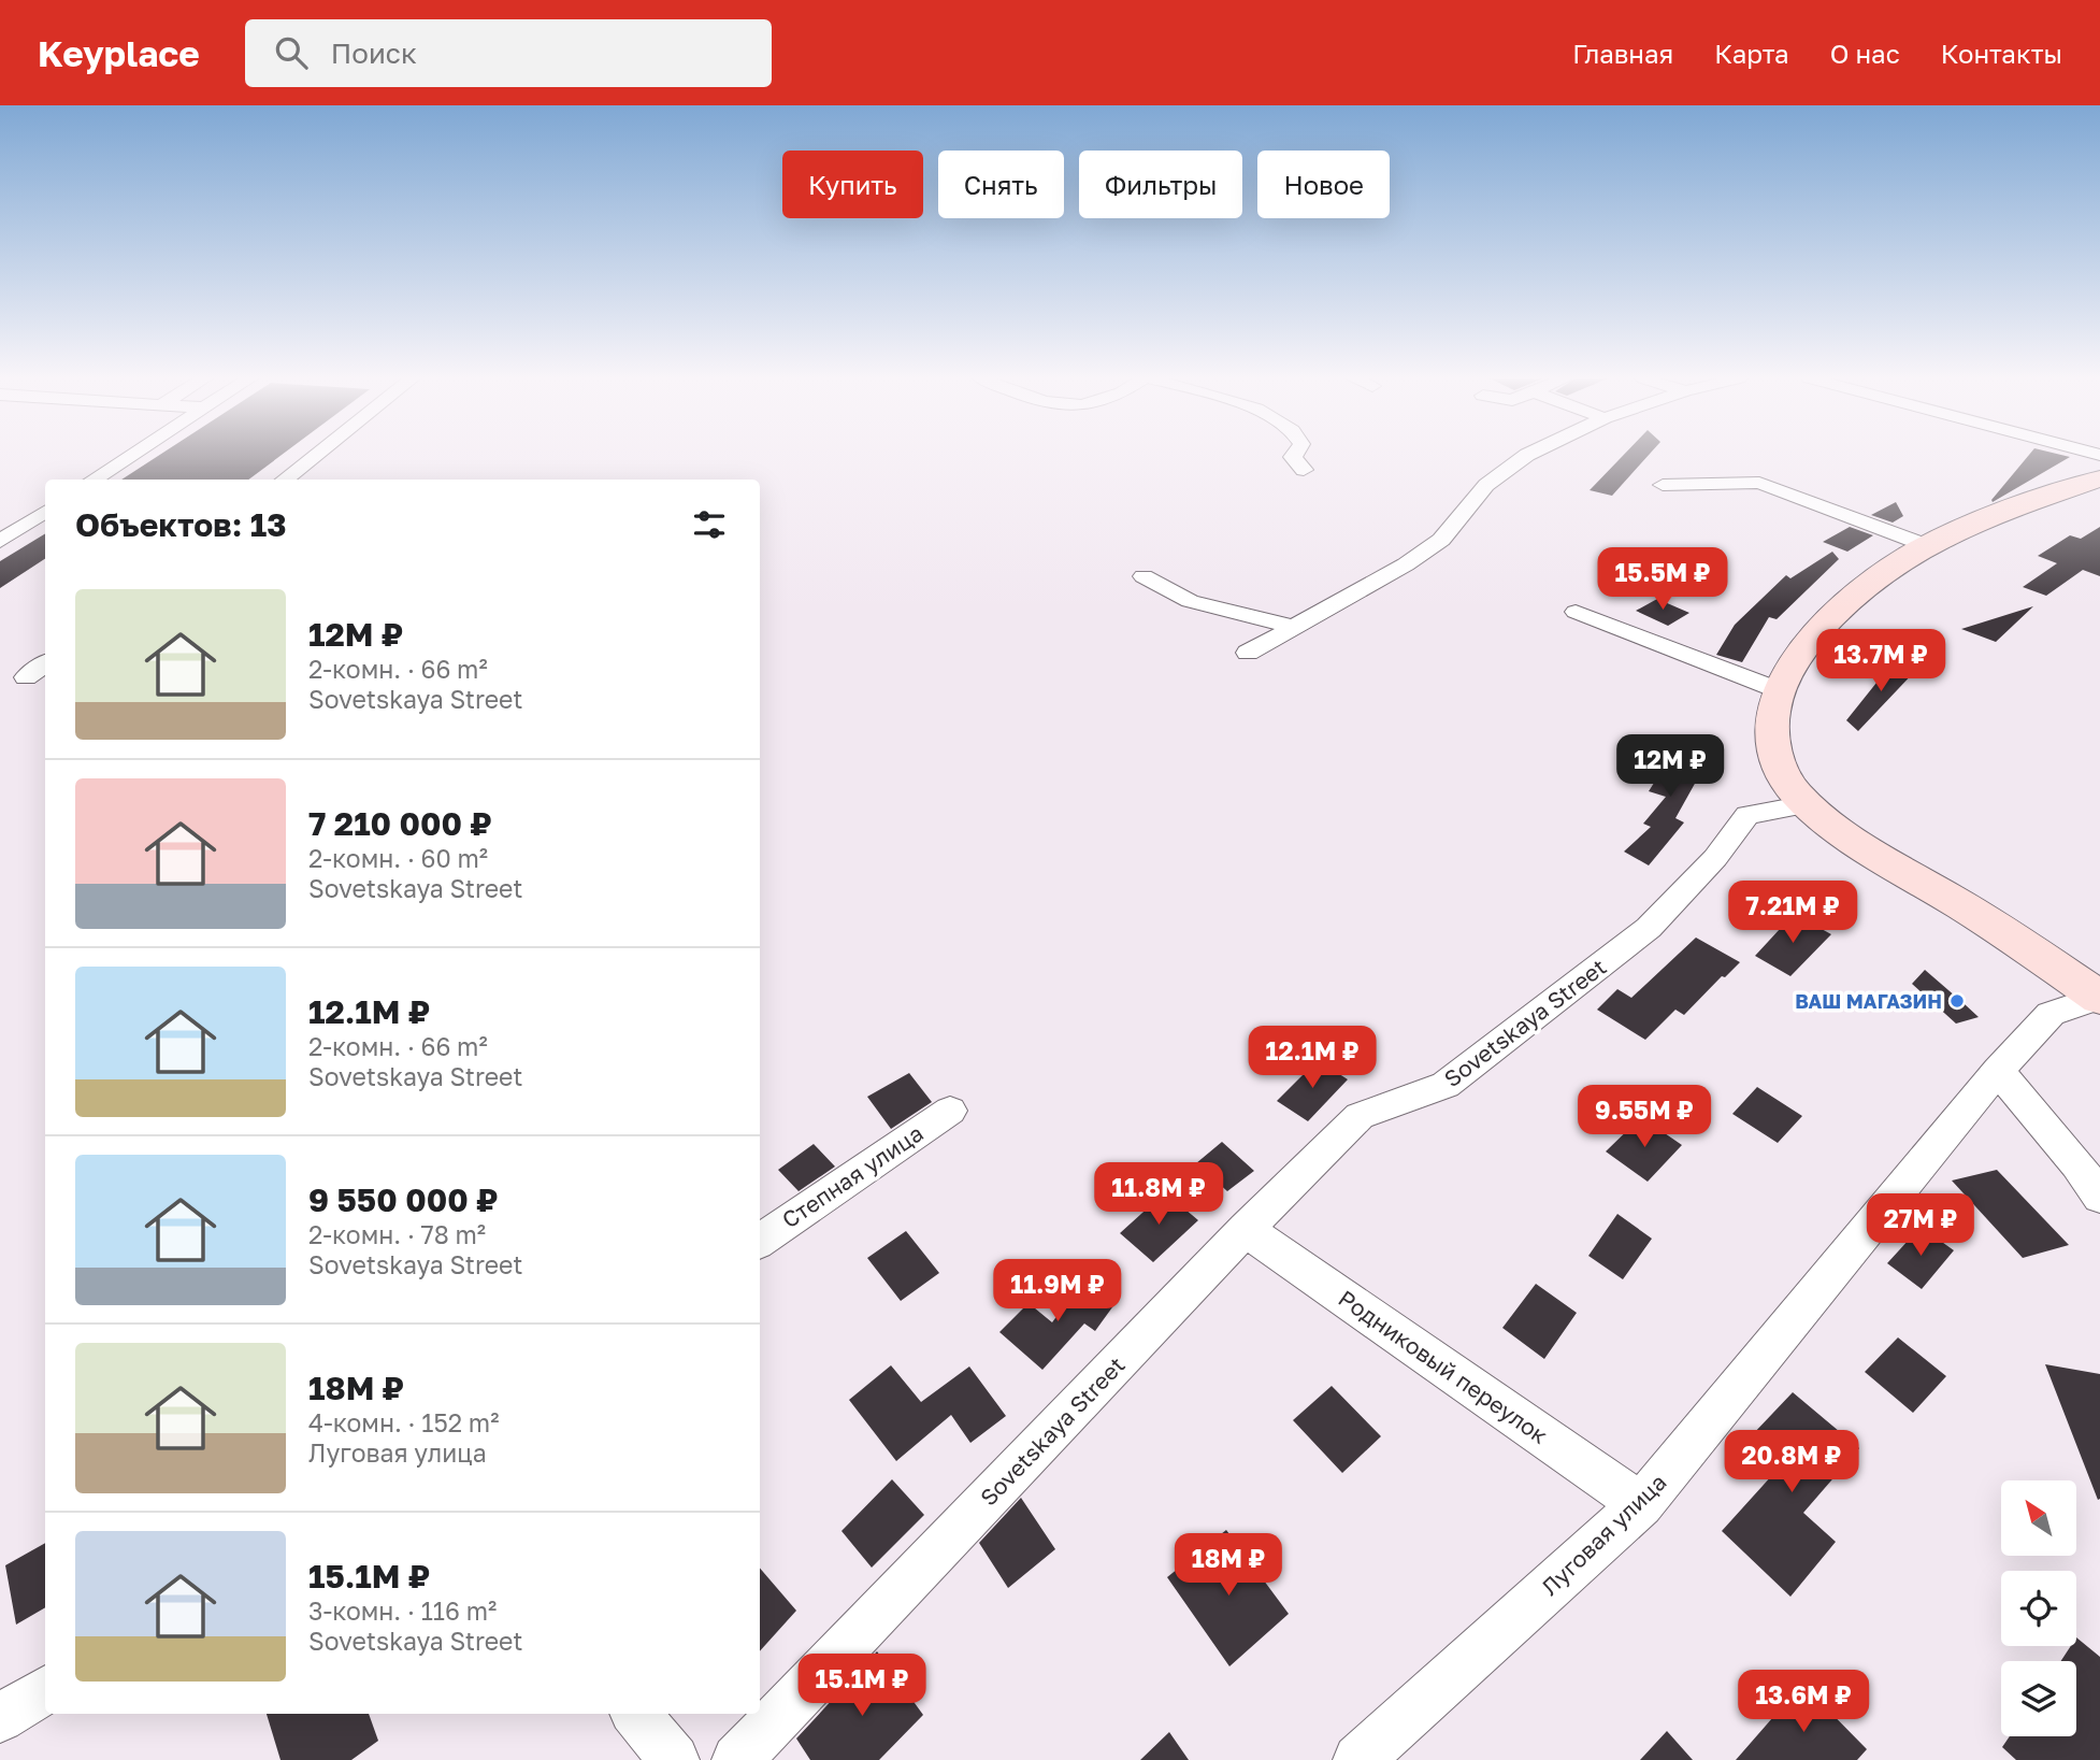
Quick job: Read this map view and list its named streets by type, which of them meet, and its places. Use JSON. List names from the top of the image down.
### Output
{
  "streets": {
    "street": [
      "Sovetskaya Street",
      "Степная улица",
      "Родниковый переулок",
      "Луговая улица"
    ]
  },
  "crossings": [
    ["Sovetskaya Street", "Родниковый переулок"],
    ["Родниковый переулок", "Луговая улица"]
  ],
  "places": ["ВАШ МАГАЗИН"],
  "north": "top left",
  "page": {
    "header": "Keyplace",
    "search": "Поиск",
    "nav": [
      "Главная",
      "Карта",
      "О нас",
      "Контакты"
    ],
    "chip": [
      "Купить",
      "Снять",
      "Фильтры",
      "Новое"
    ],
    "heading": "Объектов: 13",
    "price": [
      "15.5M ₽",
      "13.7M ₽",
      "12M ₽",
      "7.21M ₽",
      "12.1M ₽",
      "9.55M ₽",
      "11.8M ₽",
      "27M ₽",
      "11.9M ₽",
      "20.8M ₽",
      "18M ₽",
      "15.1M ₽",
      "13.6M ₽"
    ],
    "list": [
      {
        "name": "12M ₽",
        "note": "2-комн. · 66 m² · Sovetskaya Street"
      },
      {
        "name": "7 210 000 ₽",
        "note": "2-комн. · 60 m² · Sovetskaya Street"
      },
      {
        "name": "12.1M ₽",
        "note": "2-комн. · 66 m² · Sovetskaya Street"
      },
      {
        "name": "9 550 000 ₽",
        "note": "2-комн. · 78 m² · Sovetskaya Street"
      },
      {
        "name": "18M ₽",
        "note": "4-комн. · 152 m² · Луговая улица"
      },
      {
        "name": "15.1M ₽",
        "note": "3-комн. · 116 m² · Sovetskaya Street"
      }
    ]
  }
}
